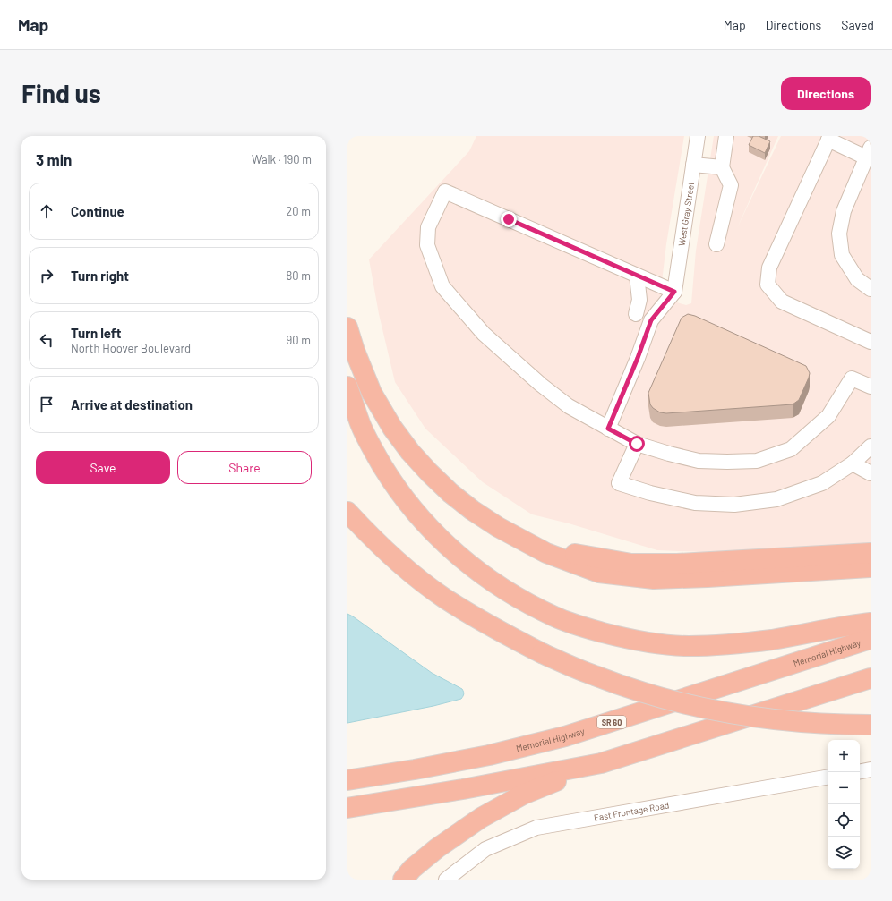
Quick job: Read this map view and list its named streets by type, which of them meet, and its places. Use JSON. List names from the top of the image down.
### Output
{
  "streets": {
    "highway": ["Memorial Highway", "SR 60"],
    "street": ["West Gray Street", "East Frontage Road"]
  },
  "page": {
    "header": "Map",
    "nav": ["Map", "Directions", "Saved"],
    "buttons": [
      "Directions",
      ["Save", "Share"]
    ],
    "title": "Find us",
    "heading": ["3 min", "Walk · 190 m"],
    "list": [
      ["Continue", "20 m"],
      ["Turn right", "80 m"],
      ["Turn left", "North Hoover Boulevard", "90 m"],
      "Arrive at destination"
    ],
    "map_buttons": ["+", "−"]
  }
}
